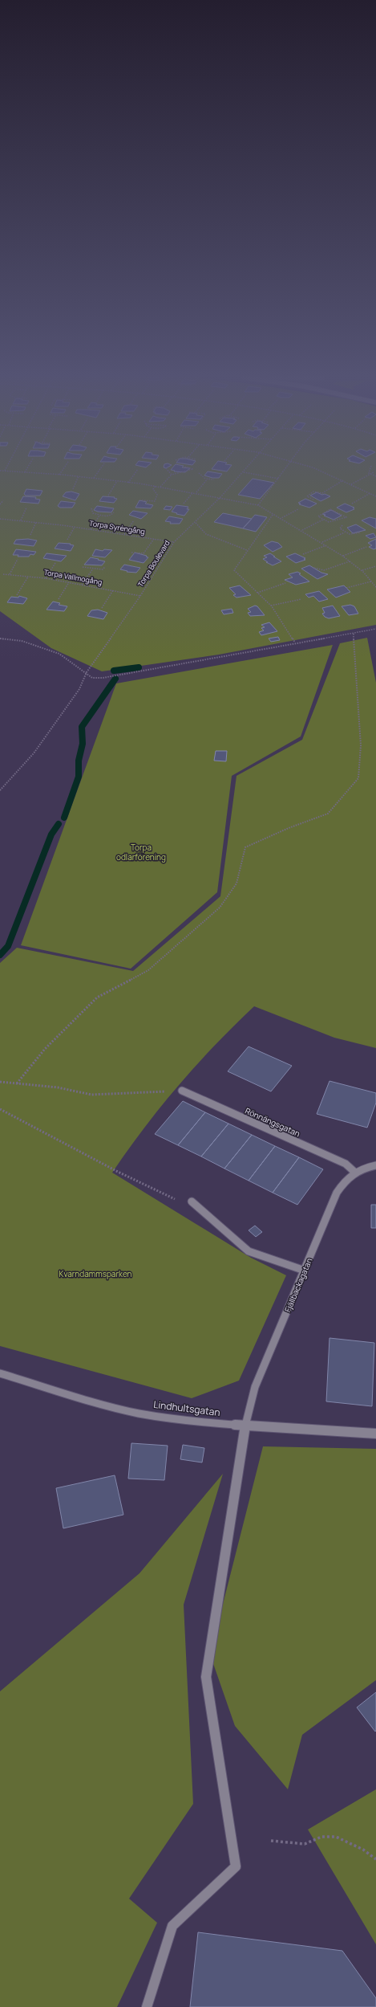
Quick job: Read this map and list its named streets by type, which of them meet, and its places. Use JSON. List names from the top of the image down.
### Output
{
  "streets": {
    "street": ["Rönnängsgatan", "Fjällbackagatan", "Lindhultsgatan"],
    "path": ["Torpa Syrèngång", "Torpa Boulevard", "Torpa Vallmogång"]
  },
  "crossings": [
    ["Torpa Syrèngång", "Torpa Boulevard"],
    ["Torpa Boulevard", "Torpa Vallmogång"],
    ["Rönnängsgatan", "Fjällbackagatan"],
    ["Fjällbackagatan", "Lindhultsgatan"]
  ],
  "parks": ["Torpa odlarförening", "Kvarndammsparken"]
}
